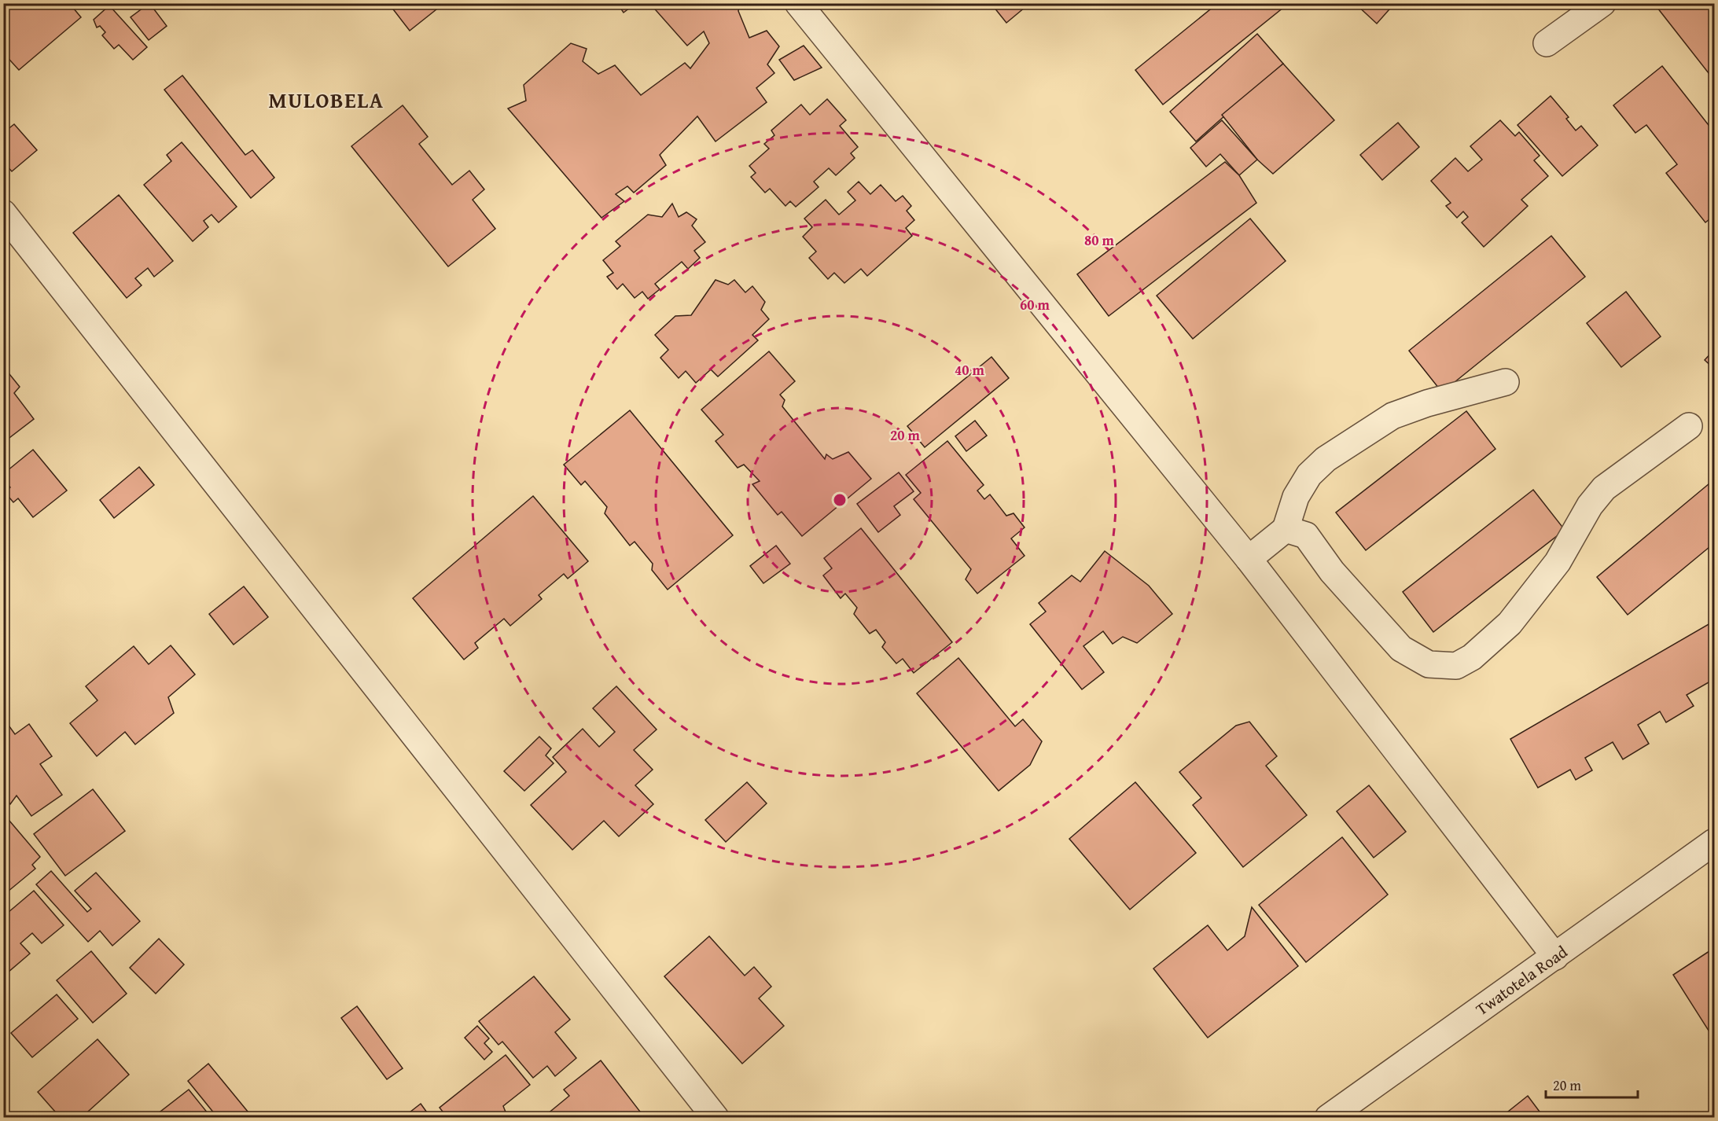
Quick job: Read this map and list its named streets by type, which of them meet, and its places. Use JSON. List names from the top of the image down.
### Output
{
  "streets": {
    "street": ["Twatotela Road"]
  },
  "districts": ["MULOBELA"],
  "scale_bar": "20 m",
  "rings": [
    "80 m",
    "60 m",
    "40 m",
    "20 m"
  ]
}
